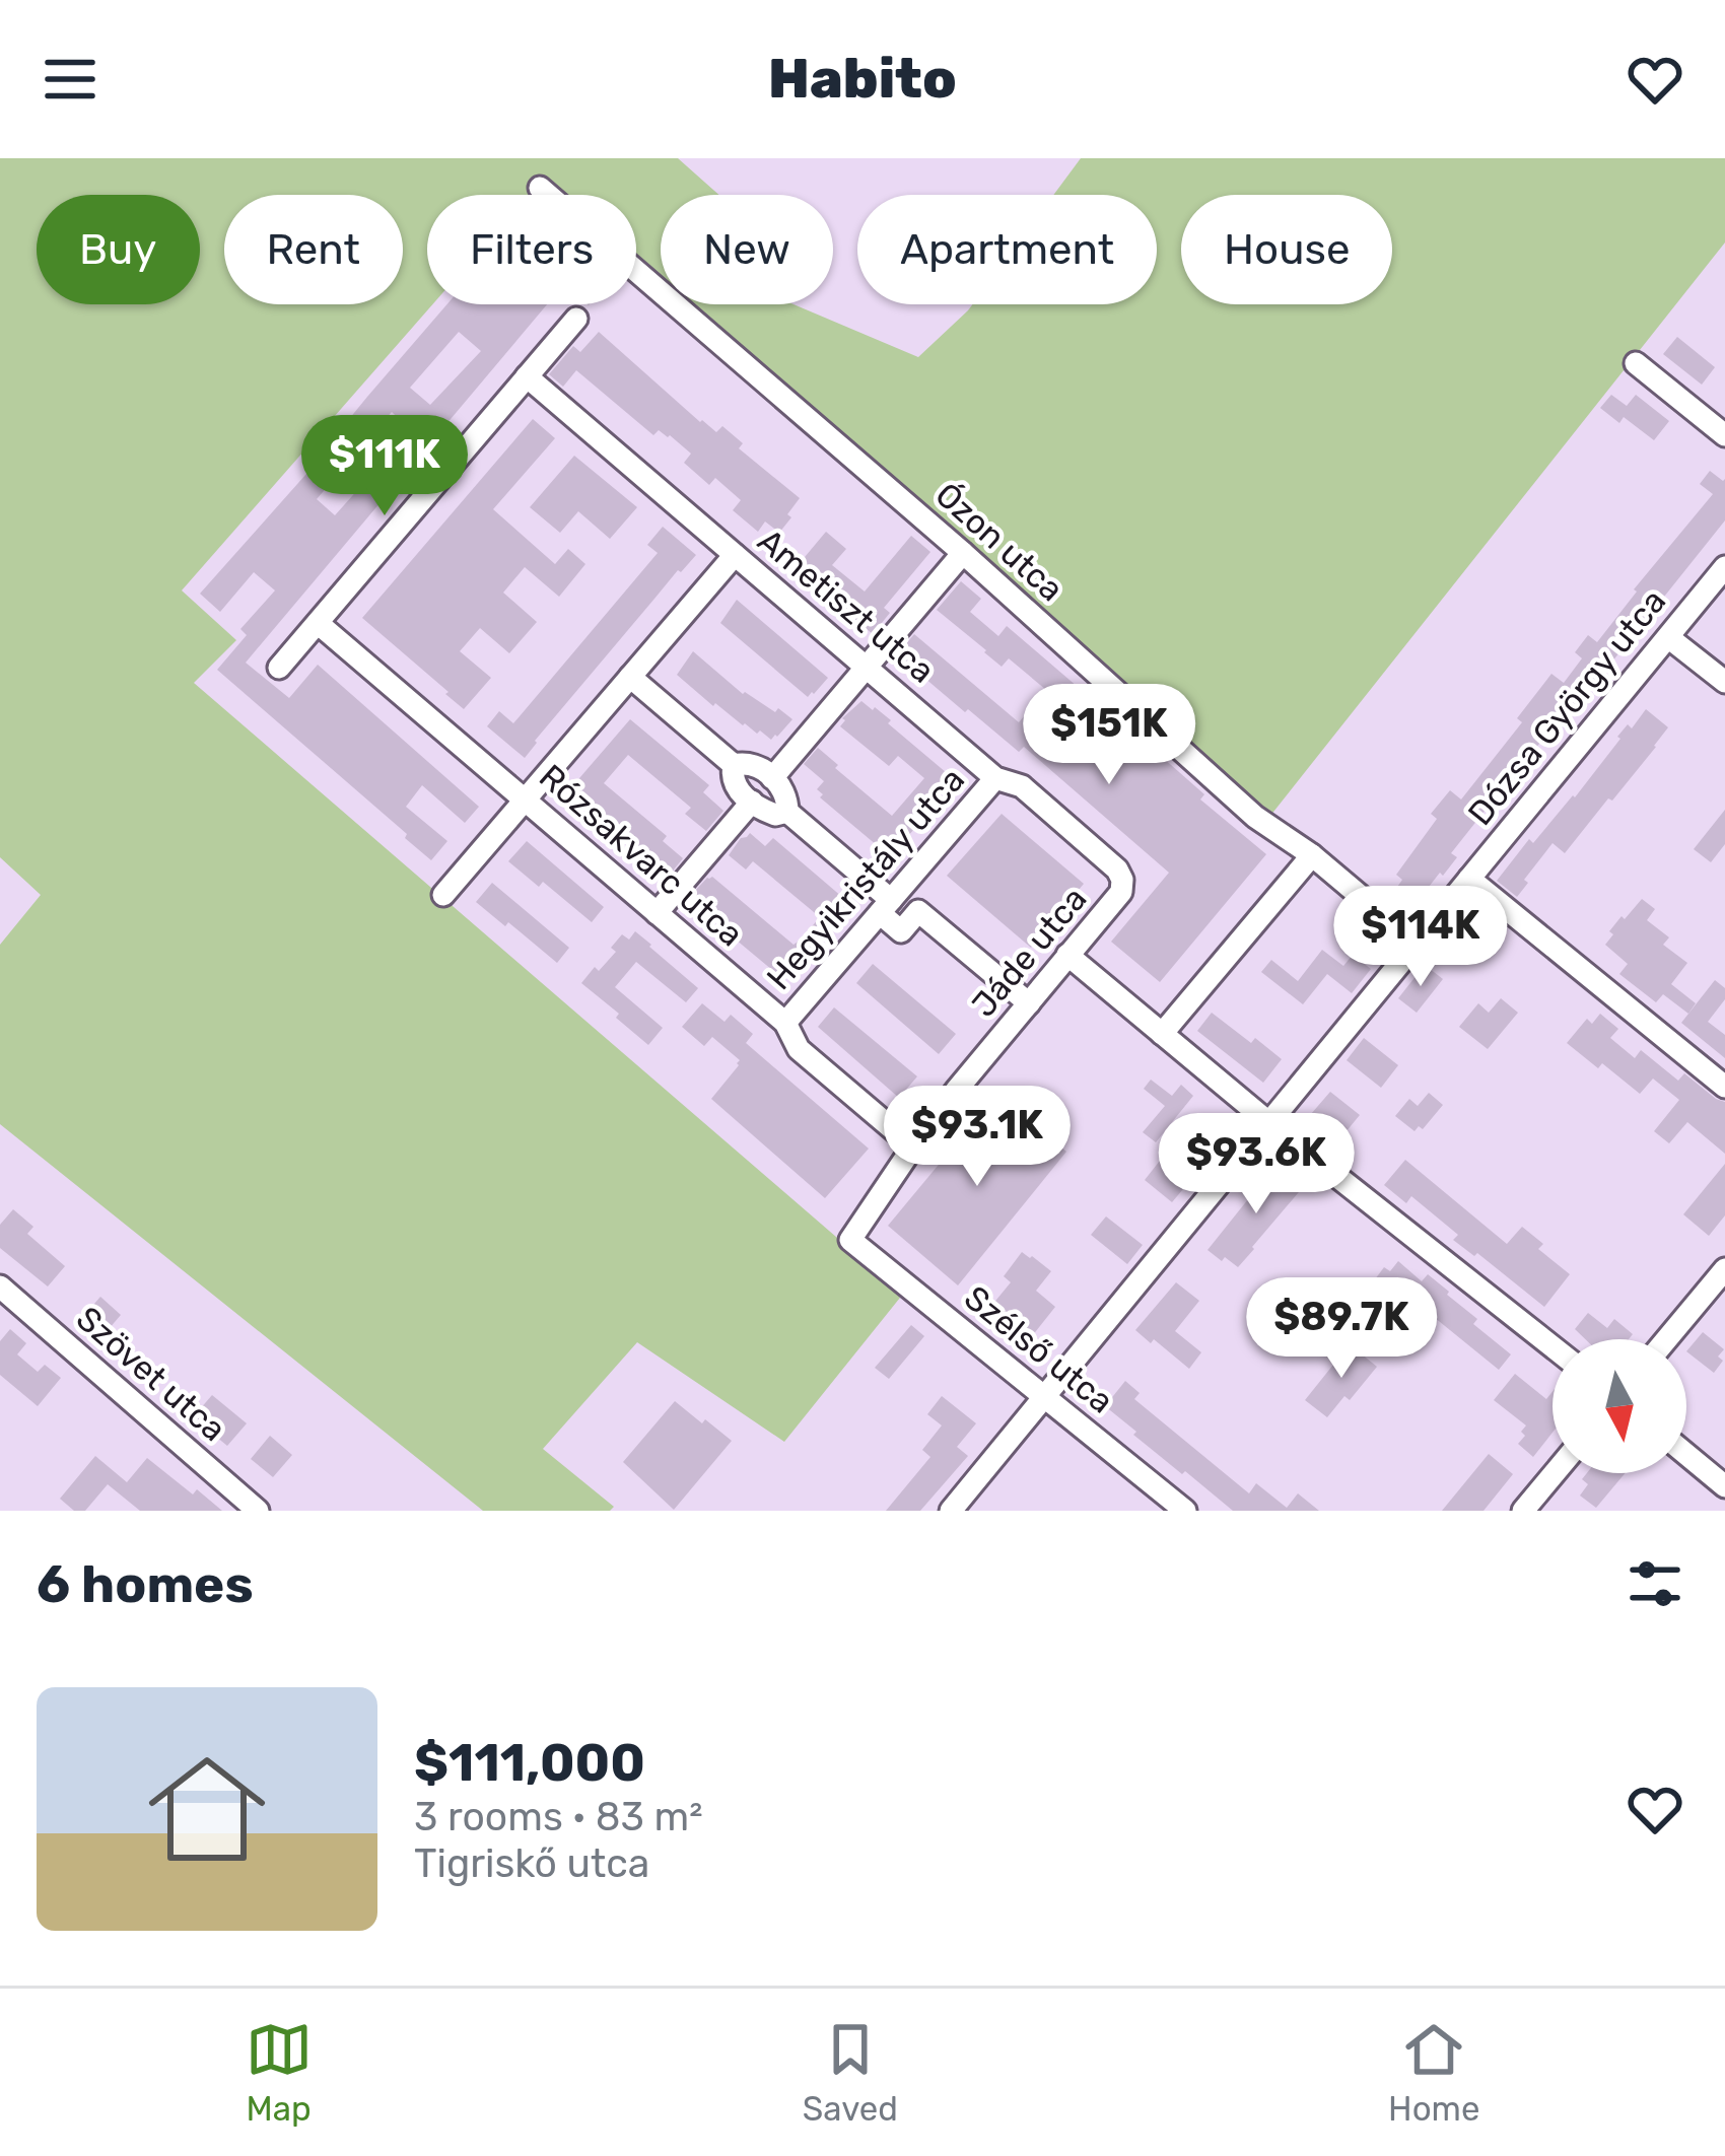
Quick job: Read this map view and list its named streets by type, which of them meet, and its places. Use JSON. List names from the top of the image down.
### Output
{
  "streets": {
    "street": [
      "Ózon utca",
      "Ametiszt utca",
      "Dózsa György utca",
      "Rózsakvarc utca",
      "Hegyikristály utca",
      "Jáde utca",
      "Szélső utca",
      "Szövet utca"
    ]
  },
  "crossings": [
    ["Ózon utca", "Dózsa György utca"],
    ["Ametiszt utca", "Hegyikristály utca"],
    ["Ametiszt utca", "Jáde utca"],
    ["Dózsa György utca", "Szélső utca"],
    ["Rózsakvarc utca", "Hegyikristály utca"],
    ["Rózsakvarc utca", "Jáde utca"],
    ["Jáde utca", "Szélső utca"]
  ],
  "north": "bottom",
  "page": {
    "header": "Habito",
    "chip": [
      "Buy",
      "Rent",
      "Filters",
      "New",
      "Apartment",
      "House"
    ],
    "price": [
      "$111K",
      "$151K",
      "$114K",
      "$93.1K",
      "$93.6K",
      "$89.7K"
    ],
    "heading": "6 homes",
    "list": [
      {
        "name": "$111,000",
        "note": "3 rooms · 83 m² · Tigriskő utca"
      }
    ],
    "tabs": ["Map", "Saved", "Home"]
  }
}
